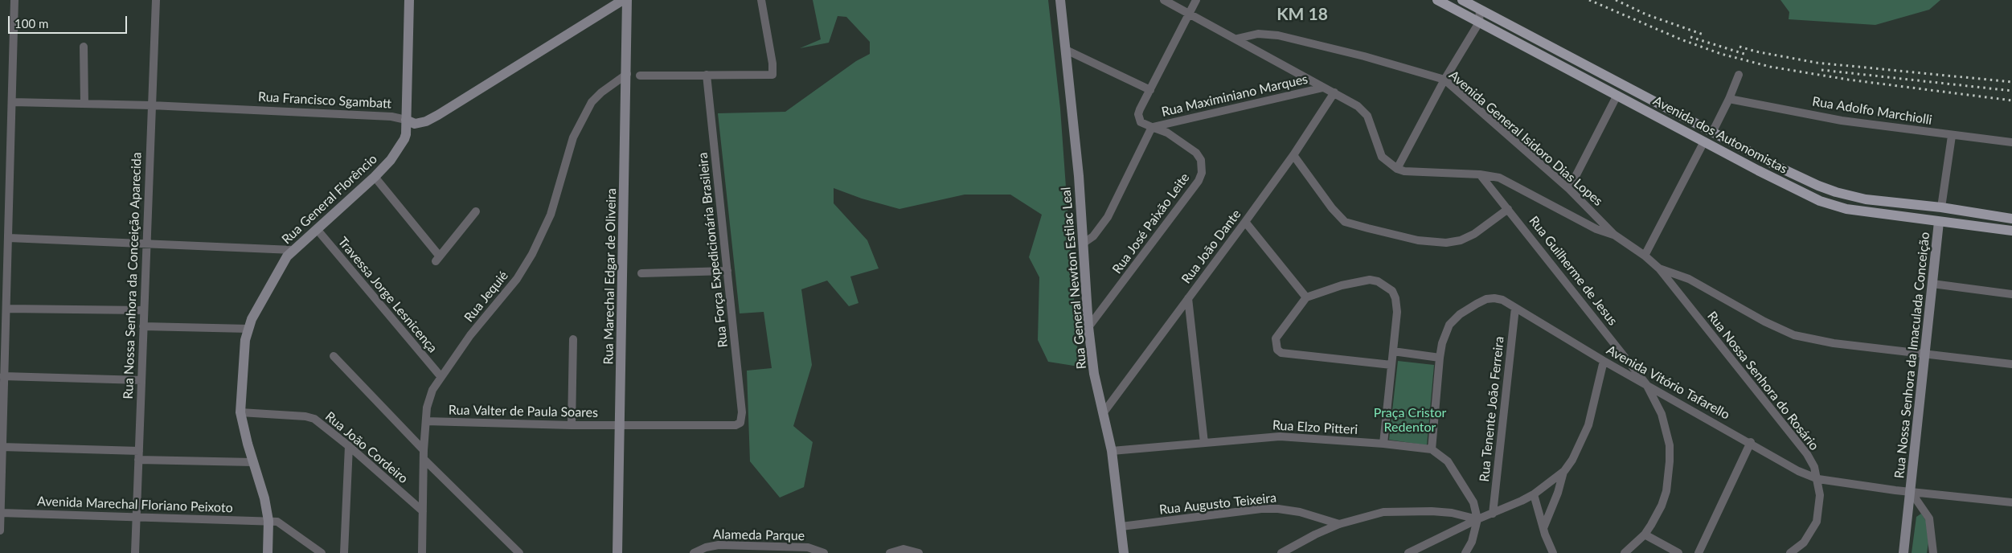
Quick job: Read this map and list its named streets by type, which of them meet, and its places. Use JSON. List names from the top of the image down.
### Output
{
  "streets": {
    "main road": ["Avenida dos Autonomistas"],
    "street": [
      "Rua Maximiniano Marques",
      "Rua Francisco Sgambatt",
      "Rua Adolfo Marchiolli",
      "Avenida General Isidoro Dias Lopes",
      "Rua General Florêncio",
      "Rua José Paixão Leite",
      "Rua João Dante",
      "Rua Força Expedicionária Brasileira",
      "Rua Guilherme de Jesus",
      "Rua Nossa Senhora da Conceição Aparecida",
      "Rua Marechal Edgar de Oliveira",
      "Rua General Newton Estilac Leal",
      "Travessa Jorge Lesnicença",
      "Rua Jequié",
      "Rua Nossa Senhora da Imaculada Conceição",
      "Rua Nossa Senhora do Rosário",
      "Avenida Vitório Tafarello",
      "Rua Tenente João Ferreira",
      "Rua Valter de Paula Soares",
      "Rua Elzo Pitteri",
      "Rua João Cordeiro",
      "Rua Augusto Teixeira",
      "Avenida Marechal Floriano Peixoto",
      "Alameda Parque"
    ]
  },
  "crossings": [
    ["Rua Maximiniano Marques", "Rua José Paixão Leite"],
    ["Rua Francisco Sgambatt", "Rua General Florêncio"],
    ["Rua Francisco Sgambatt", "Rua Nossa Senhora da Conceição Aparecida"],
    ["Avenida dos Autonomistas", "Rua Nossa Senhora da Imaculada Conceição"],
    ["Avenida General Isidoro Dias Lopes", "Rua Nossa Senhora do Rosário"],
    ["Rua General Florêncio", "Travessa Jorge Lesnicença"],
    ["Rua General Florêncio", "Rua João Cordeiro"],
    ["Rua General Florêncio", "Avenida Marechal Floriano Peixoto"],
    ["Rua José Paixão Leite", "Rua General Newton Estilac Leal"],
    ["Rua João Dante", "Rua General Newton Estilac Leal"],
    ["Rua Força Expedicionária Brasileira", "Rua Valter de Paula Soares"],
    ["Rua Guilherme de Jesus", "Avenida Vitório Tafarello"],
    ["Rua Nossa Senhora da Conceição Aparecida", "Avenida Marechal Floriano Peixoto"],
    ["Rua Marechal Edgar de Oliveira", "Rua Jequié"],
    ["Rua Marechal Edgar de Oliveira", "Rua Valter de Paula Soares"],
    ["Rua General Newton Estilac Leal", "Rua Elzo Pitteri"],
    ["Rua General Newton Estilac Leal", "Rua Augusto Teixeira"],
    ["Travessa Jorge Lesnicença", "Rua Jequié"],
    ["Rua Jequié", "Rua Valter de Paula Soares"],
    ["Rua Jequié", "Rua João Cordeiro"],
    ["Rua Nossa Senhora da Imaculada Conceição", "Avenida Vitório Tafarello"],
    ["Rua Nossa Senhora do Rosário", "Avenida Vitório Tafarello"],
    ["Avenida Vitório Tafarello", "Rua Tenente João Ferreira"],
    ["Avenida Vitório Tafarello", "Rua Elzo Pitteri"]
  ],
  "districts": ["KM 18"],
  "parks": ["Praça Cristor Redentor"],
  "scale_bar": "100 m"
}
